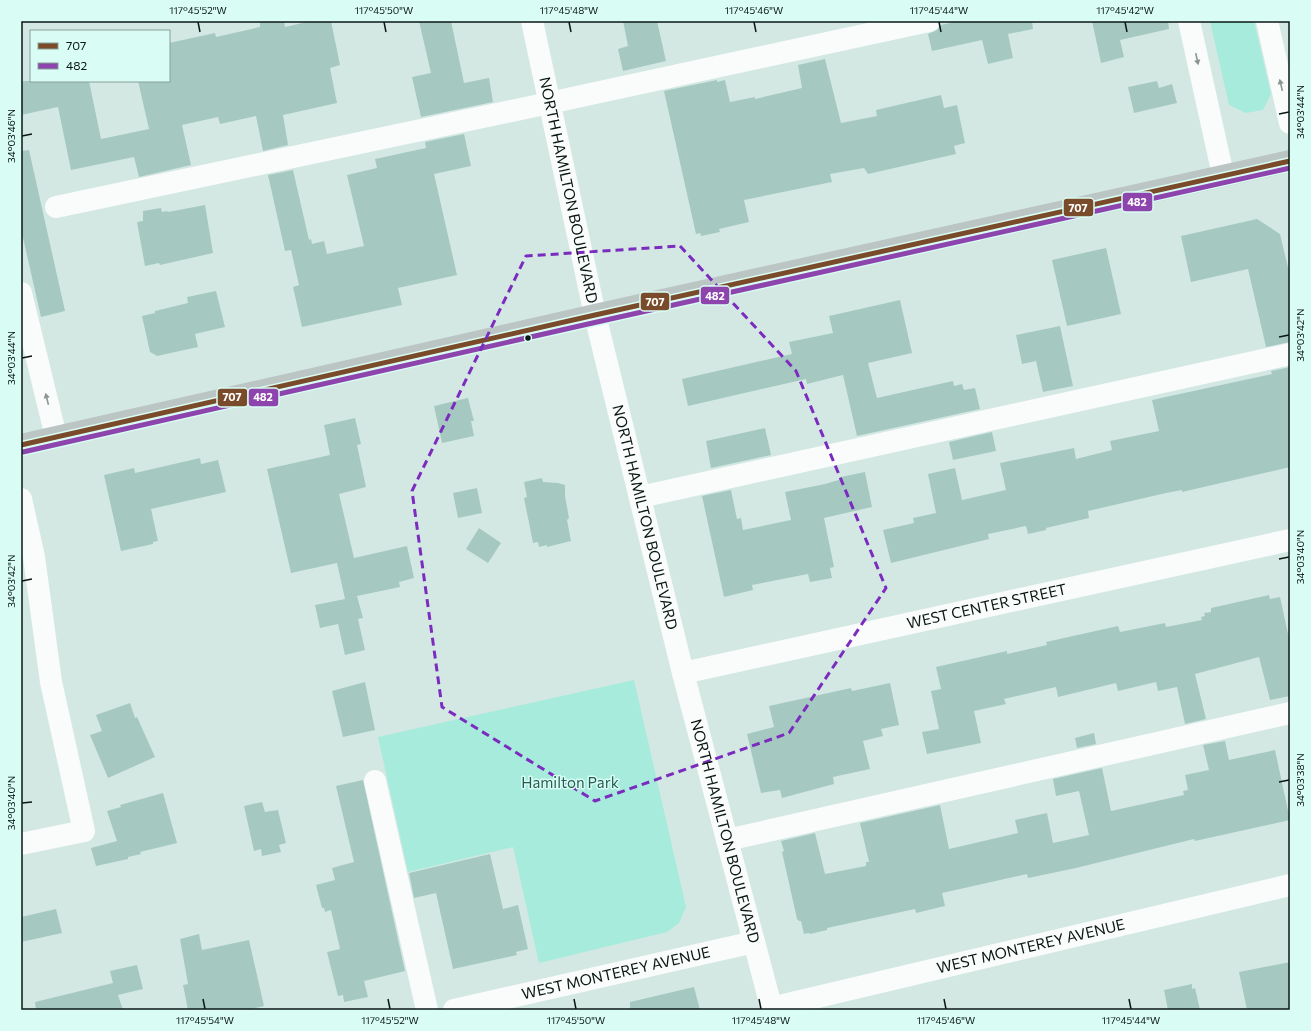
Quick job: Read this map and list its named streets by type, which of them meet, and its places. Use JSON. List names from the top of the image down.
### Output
{
  "streets": {
    "street": ["NORTH HAMILTON BOULEVARD", "WEST CENTER STREET", "WEST MONTEREY AVENUE"]
  },
  "crossings": [
    ["NORTH HAMILTON BOULEVARD", "WEST CENTER STREET"],
    ["NORTH HAMILTON BOULEVARD", "WEST MONTEREY AVENUE"]
  ],
  "parks": ["Hamilton Park"],
  "lines": ["transit line 707", "transit line 482"],
  "legend": ["707", "482"],
  "coordinates": [
    "117°45'52\"W",
    "117°45'50\"W",
    "117°45'48\"W",
    "117°45'46\"W",
    "117°45'44\"W",
    "117°45'42\"W",
    "34°03'44\"N",
    "34°03'46\"N",
    "34°03'42\"N",
    "34°03'40\"N",
    "34°03'38\"N",
    "117°45'54\"W"
  ]
}
